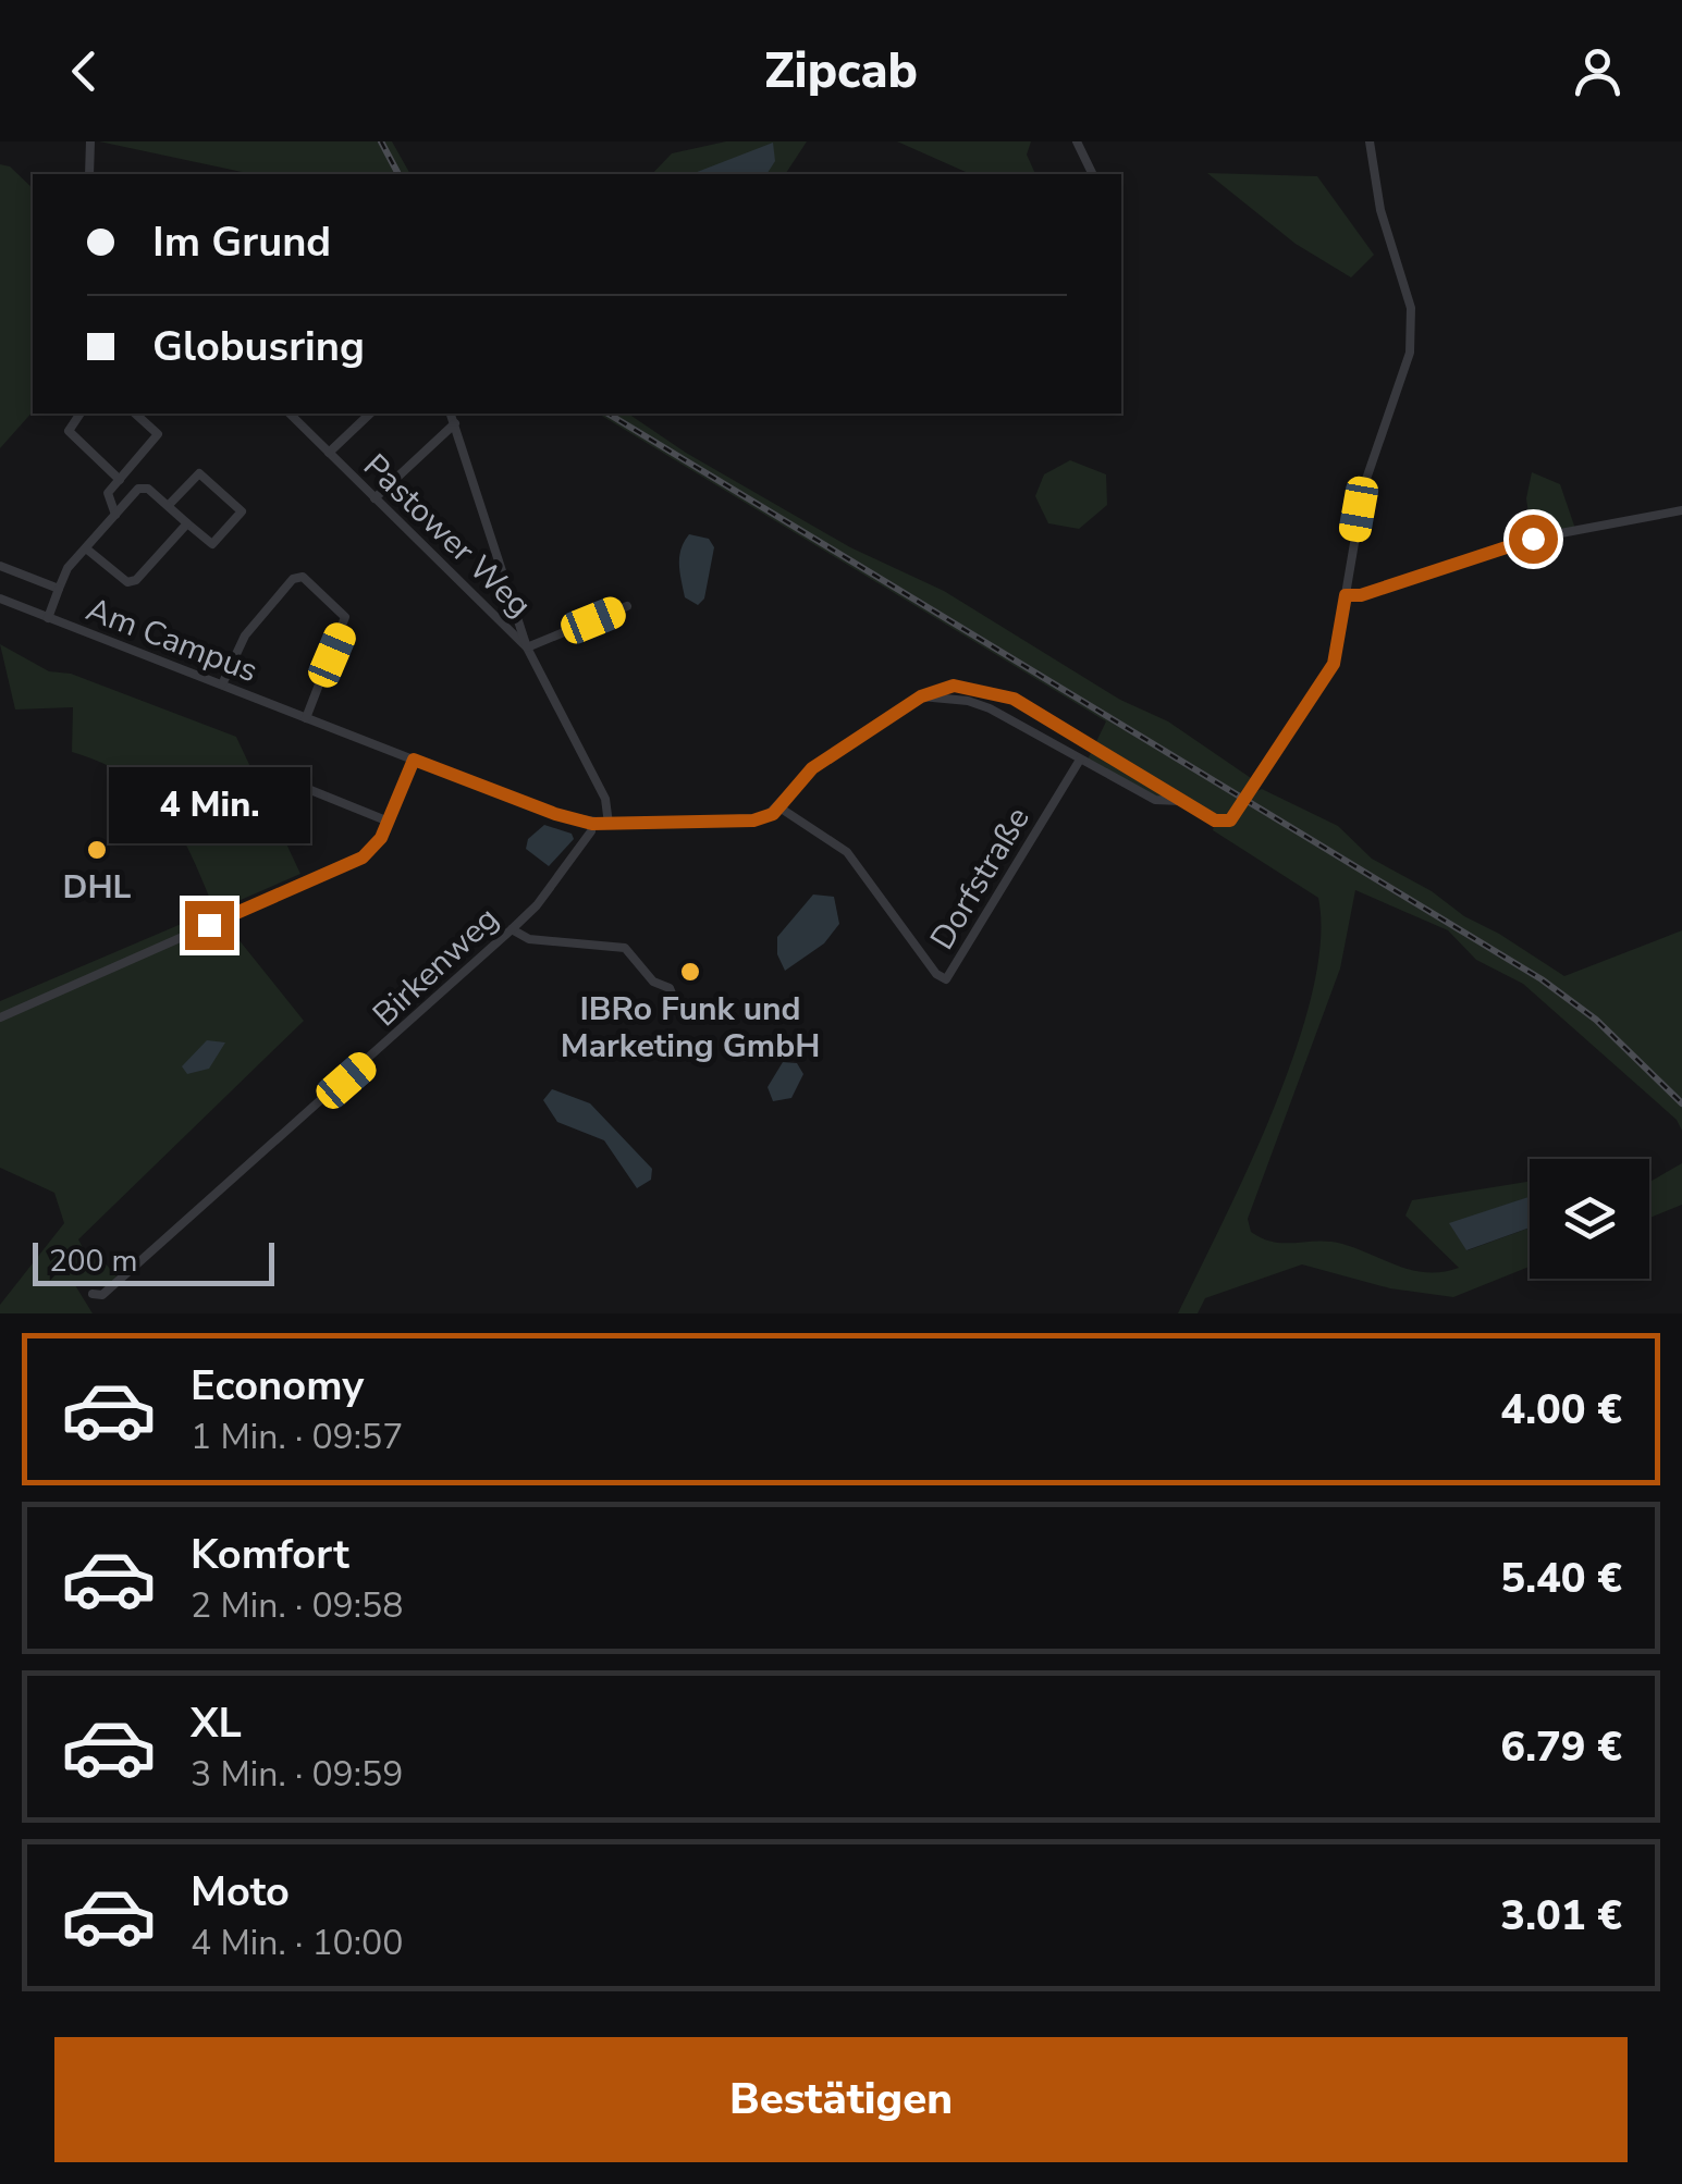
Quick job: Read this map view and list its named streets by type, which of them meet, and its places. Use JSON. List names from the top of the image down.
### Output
{
  "streets": {
    "street": [
      "Pastower Weg",
      "Am Campus",
      "Dorfstraße",
      "Birkenweg"
    ]
  },
  "places": ["DHL", "IBRo Funk und Marketing GmbH"],
  "scale_bar": "200 m",
  "page": {
    "header": "Zipcab",
    "banner": ["Im Grund", "Globusring"],
    "bubble": "4 Min.",
    "scale": "200 m",
    "list": [
      {
        "name": "Economy",
        "note": "1 Min. · 09:57",
        "value": "4.00 €"
      },
      {
        "name": "Komfort",
        "note": "2 Min. · 09:58",
        "value": "5.40 €"
      },
      {
        "name": "XL",
        "note": "3 Min. · 09:59",
        "value": "6.79 €"
      },
      {
        "name": "Moto",
        "note": "4 Min. · 10:00",
        "value": "3.01 €"
      }
    ],
    "buttons": "Bestätigen"
  }
}
